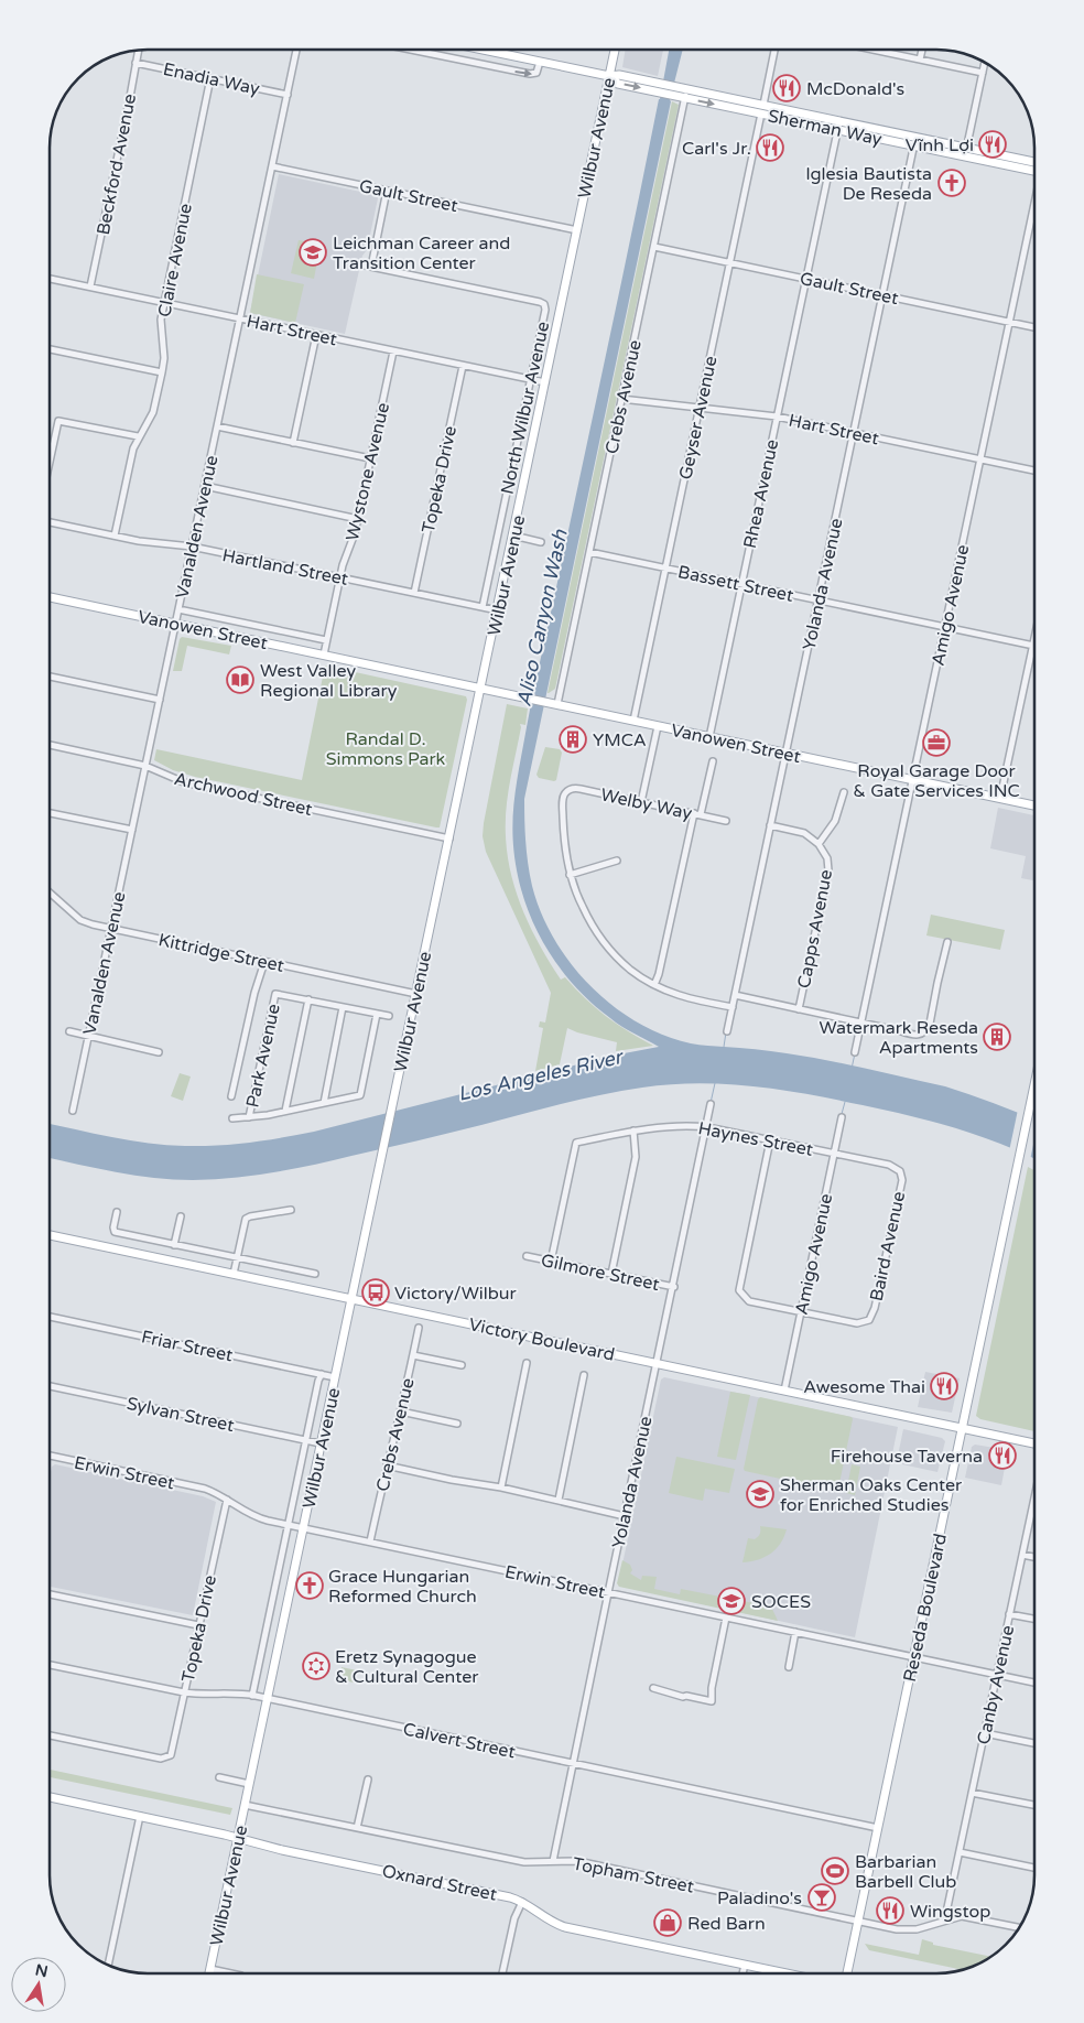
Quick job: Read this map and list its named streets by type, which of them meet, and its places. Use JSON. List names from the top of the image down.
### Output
{
  "streets": {
    "main road": [
      "Sherman Way",
      "Wilbur Avenue",
      "Vanowen Street",
      "Victory Boulevard",
      "Reseda Boulevard",
      "Oxnard Street"
    ],
    "street": [
      "Enadia Way",
      "Beckford Avenue",
      "Gault Street",
      "Claire Avenue",
      "Hart Street",
      "Crebs Avenue",
      "North Wilbur Avenue",
      "Geyser Avenue",
      "Wystone Avenue",
      "Topeka Drive",
      "Rhea Avenue",
      "Vanalden Avenue",
      "Hartland Street",
      "Bassett Street",
      "Yolanda Avenue",
      "Amigo Avenue",
      "Archwood Street",
      "Welby Way",
      "Capps Avenue",
      "Kittridge Street",
      "Park Avenue",
      "Haynes Street",
      "Baird Avenue",
      "Gilmore Street",
      "Friar Street",
      "Sylvan Street",
      "Erwin Street",
      "Canby Avenue",
      "Calvert Street",
      "Topham Street"
    ]
  },
  "crossings": [
    ["Enadia Way", "Beckford Avenue"],
    ["Enadia Way", "Claire Avenue"],
    ["Enadia Way", "Vanalden Avenue"],
    ["Sherman Way", "Wilbur Avenue"],
    ["Sherman Way", "Crebs Avenue"],
    ["Sherman Way", "Geyser Avenue"],
    ["Sherman Way", "Rhea Avenue"],
    ["Sherman Way", "Yolanda Avenue"],
    ["Wilbur Avenue", "Gault Street"],
    ["Wilbur Avenue", "Hart Street"],
    ["Wilbur Avenue", "Hartland Street"],
    ["Wilbur Avenue", "Vanowen Street"],
    ["Wilbur Avenue", "Archwood Street"],
    ["Wilbur Avenue", "Kittridge Street"],
    ["Wilbur Avenue", "Victory Boulevard"],
    ["Wilbur Avenue", "Friar Street"],
    ["Wilbur Avenue", "Sylvan Street"],
    ["Wilbur Avenue", "Erwin Street"],
    ["Wilbur Avenue", "Calvert Street"],
    ["Wilbur Avenue", "Topham Street"],
    ["Wilbur Avenue", "Oxnard Street"],
    ["Beckford Avenue", "Hart Street"],
    ["Gault Street", "Crebs Avenue"],
    ["Gault Street", "Geyser Avenue"],
    ["Gault Street", "Rhea Avenue"],
    ["Gault Street", "Vanalden Avenue"],
    ["Gault Street", "Yolanda Avenue"],
    ["Gault Street", "Amigo Avenue"],
    ["Claire Avenue", "Hart Street"],
    ["Claire Avenue", "Hartland Street"],
    ["Hart Street", "Crebs Avenue"],
    ["Hart Street", "North Wilbur Avenue"],
    ["Hart Street", "Geyser Avenue"],
    ["Hart Street", "Wystone Avenue"],
    ["Hart Street", "Topeka Drive"],
    ["Hart Street", "Rhea Avenue"],
    ["Hart Street", "Vanalden Avenue"],
    ["Hart Street", "Yolanda Avenue"],
    ["Hart Street", "Amigo Avenue"],
    ["Crebs Avenue", "Bassett Street"],
    ["Crebs Avenue", "Vanowen Street"],
    ["Crebs Avenue", "Erwin Street"],
    ["North Wilbur Avenue", "Hartland Street"],
    ["Geyser Avenue", "Bassett Street"],
    ["Geyser Avenue", "Vanowen Street"],
    ["Wystone Avenue", "Hartland Street"],
    ["Wystone Avenue", "Vanowen Street"],
    ["Topeka Drive", "Hartland Street"],
    ["Topeka Drive", "Erwin Street"],
    ["Topeka Drive", "Calvert Street"],
    ["Rhea Avenue", "Bassett Street"],
    ["Rhea Avenue", "Vanowen Street"],
    ["Vanalden Avenue", "Hartland Street"],
    ["Vanalden Avenue", "Vanowen Street"],
    ["Vanalden Avenue", "Archwood Street"],
    ["Vanalden Avenue", "Kittridge Street"],
    ["Bassett Street", "Yolanda Avenue"],
    ["Bassett Street", "Amigo Avenue"],
    ["Yolanda Avenue", "Vanowen Street"],
    ["Yolanda Avenue", "Haynes Street"],
    ["Yolanda Avenue", "Gilmore Street"],
    ["Yolanda Avenue", "Victory Boulevard"],
    ["Yolanda Avenue", "Erwin Street"],
    ["Yolanda Avenue", "Calvert Street"],
    ["Yolanda Avenue", "Topham Street"],
    ["Amigo Avenue", "Vanowen Street"],
    ["Amigo Avenue", "Haynes Street"],
    ["Amigo Avenue", "Baird Avenue"],
    ["Amigo Avenue", "Victory Boulevard"],
    ["Haynes Street", "Baird Avenue"],
    ["Haynes Street", "Gilmore Street"],
    ["Victory Boulevard", "Reseda Boulevard"],
    ["Erwin Street", "Reseda Boulevard"],
    ["Erwin Street", "Canby Avenue"],
    ["Reseda Boulevard", "Calvert Street"],
    ["Reseda Boulevard", "Topham Street"],
    ["Canby Avenue", "Topham Street"]
  ],
  "water": ["Aliso Canyon Wash", "Los Angeles River"],
  "parks": ["Randal D. Simmons Park"],
  "places": {
    "restaurant": [
      "McDonald's",
      "Vĩnh Lợi",
      "Carl's Jr.",
      "Awesome Thai",
      "Firehouse Taverna",
      "Wingstop"
    ],
    "church": ["Iglesia Bautista De Reseda", "Grace Hungarian Reformed Church"],
    "school or university": ["Leichman Career and Transition Center", "Sherman Oaks Center for Enriched Studies", "SOCES"],
    "library": ["West Valley Regional Library"],
    "building": ["YMCA", "Watermark Reseda Apartments"],
    "office": ["Royal Garage Door & Gate Services INC"],
    "bus stop": ["Victory/Wilbur"],
    "synagogue": ["Eretz Synagogue & Cultural Center"],
    "sports": ["Barbarian Barbell Club"],
    "bar": ["Paladino's"],
    "shop": ["Red Barn"]
  },
  "north": "top"
}
